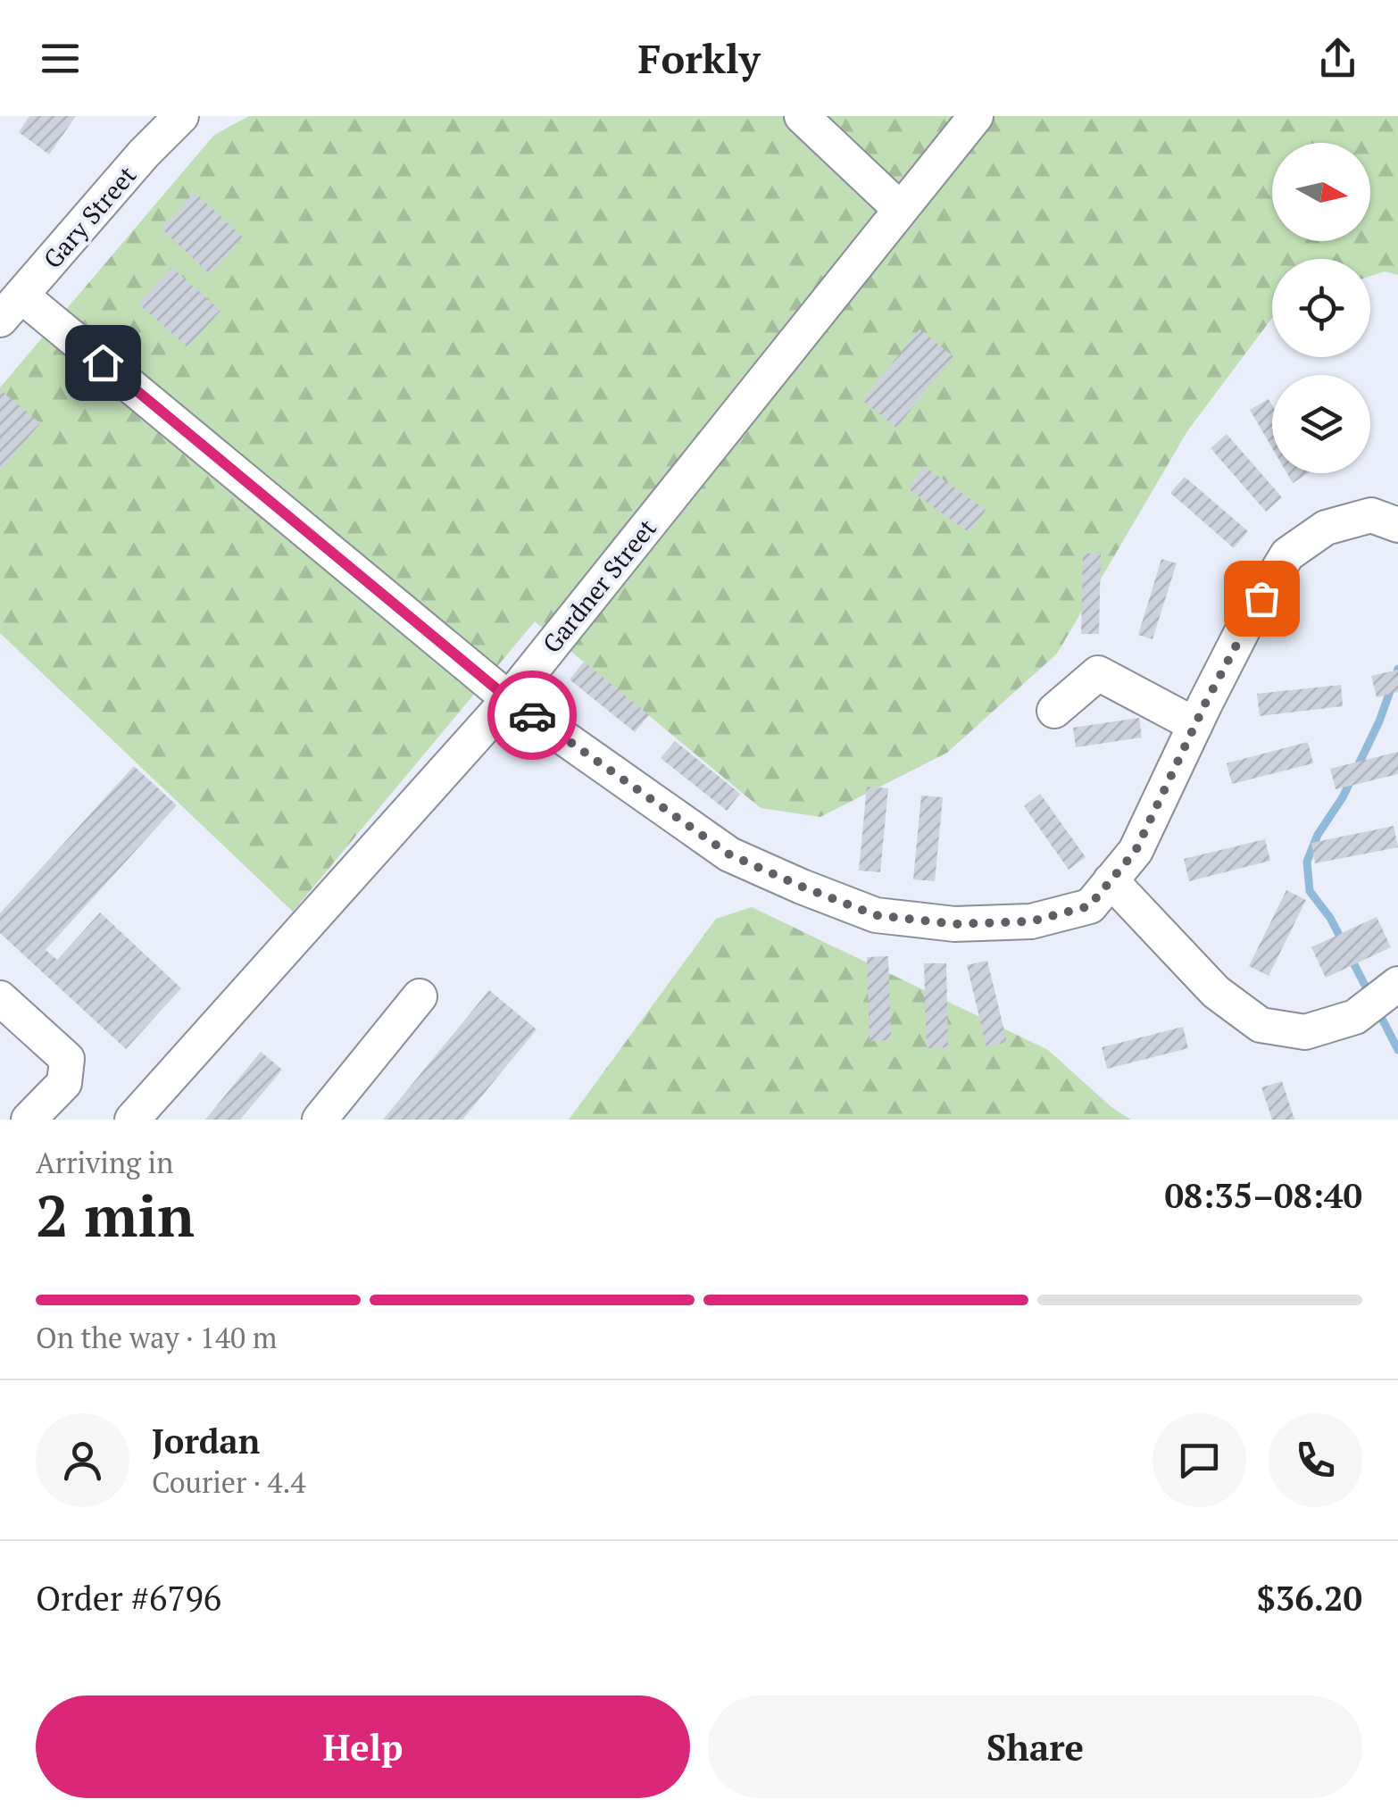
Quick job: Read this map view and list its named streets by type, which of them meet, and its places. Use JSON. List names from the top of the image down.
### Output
{
  "streets": {
    "street": ["Gary Street", "Gardner Street"]
  },
  "north": "right",
  "page": {
    "header": "Forkly",
    "heading": ["2 min", "Arriving in", "08:35–08:40"],
    "panel": [
      "Jordan",
      "Courier · 4.4",
      "Order #6796",
      "$36.20"
    ],
    "bar": "On the way · 140 m",
    "buttons": ["Help", "Share"]
  }
}
